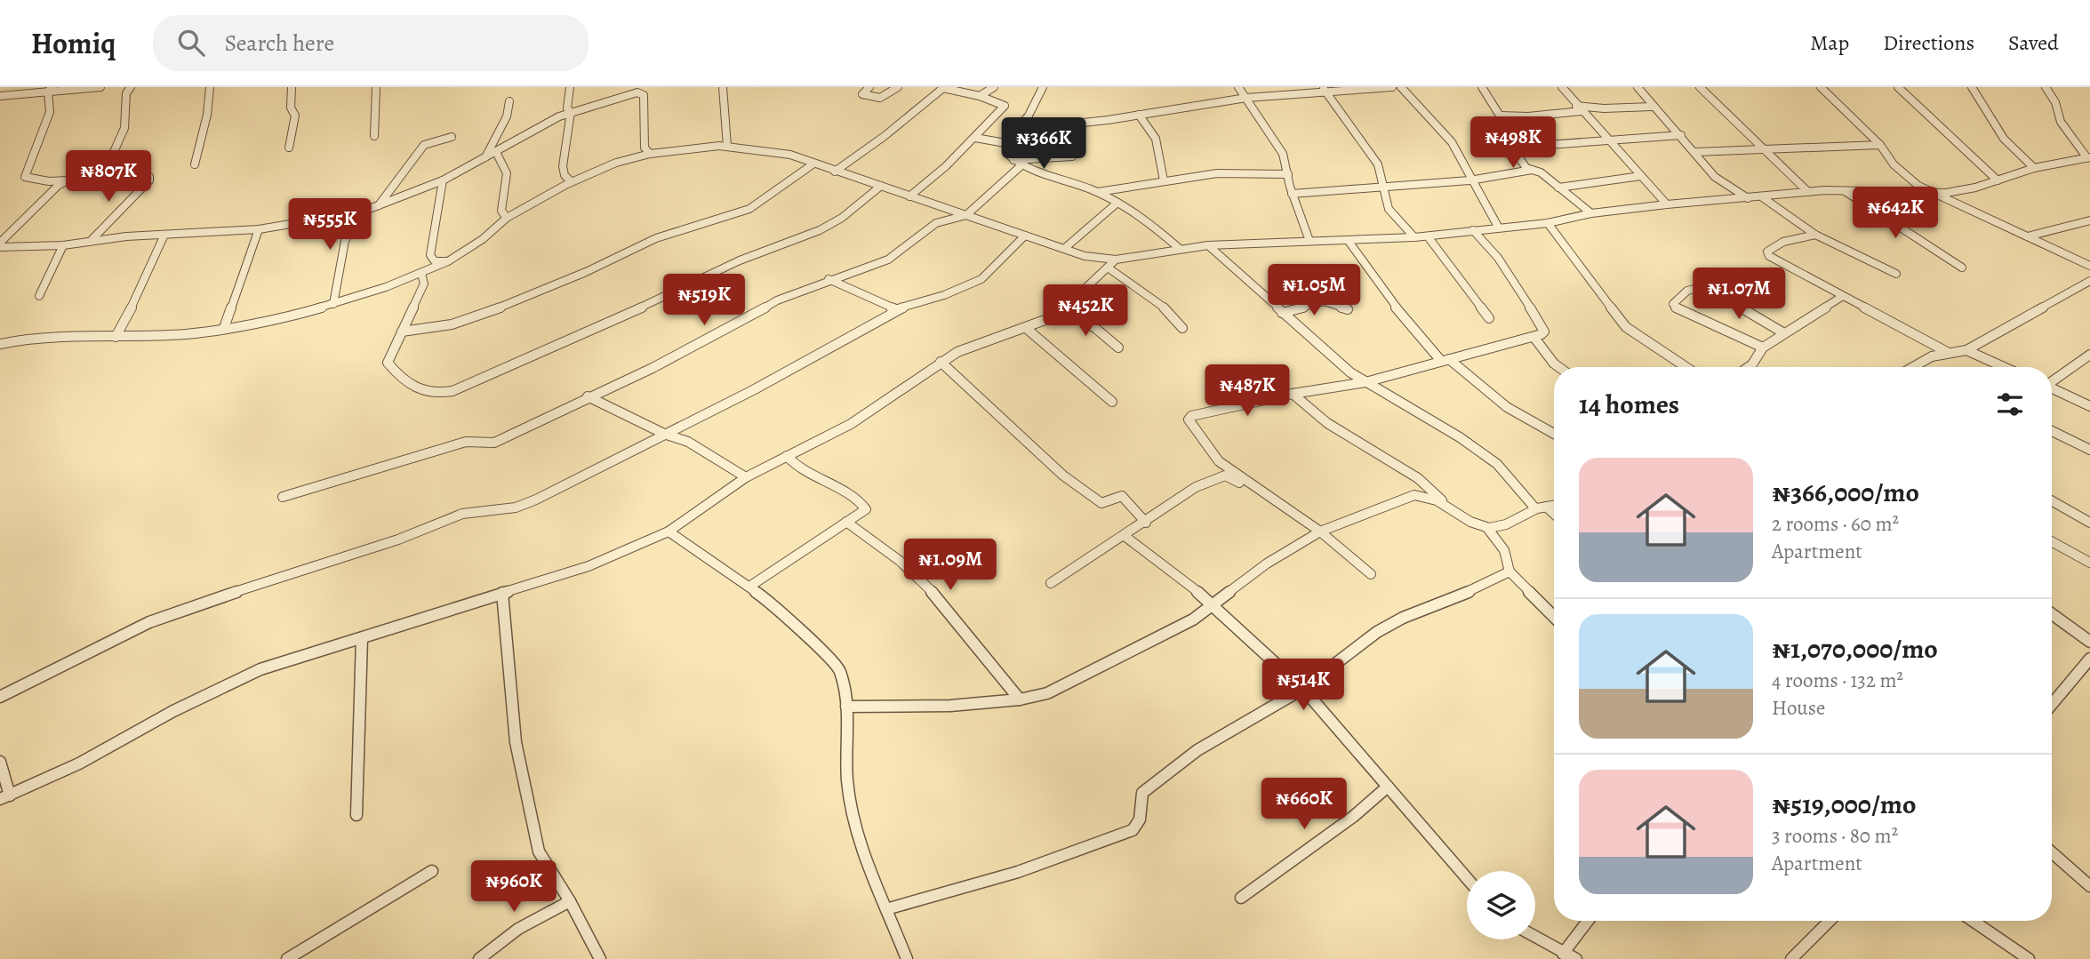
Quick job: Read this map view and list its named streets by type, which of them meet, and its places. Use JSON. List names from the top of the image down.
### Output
{
  "page": {
    "header": "Homiq",
    "search": "Search here",
    "nav": ["Map", "Directions", "Saved"],
    "price": [
      "₦498K",
      "₦366K",
      "₦807K",
      "₦642K",
      "₦555K",
      "₦1.05M",
      "₦1.07M",
      "₦519K",
      "₦452K",
      "₦487K",
      "₦1.09M",
      "₦514K",
      "₦660K",
      "₦960K"
    ],
    "heading": "14 homes",
    "list": [
      {
        "name": "₦366,000/mo",
        "note": "2 rooms · 60 m² · Apartment"
      },
      {
        "name": "₦1,070,000/mo",
        "note": "4 rooms · 132 m² · House"
      },
      {
        "name": "₦519,000/mo",
        "note": "3 rooms · 80 m² · Apartment"
      }
    ]
  }
}
